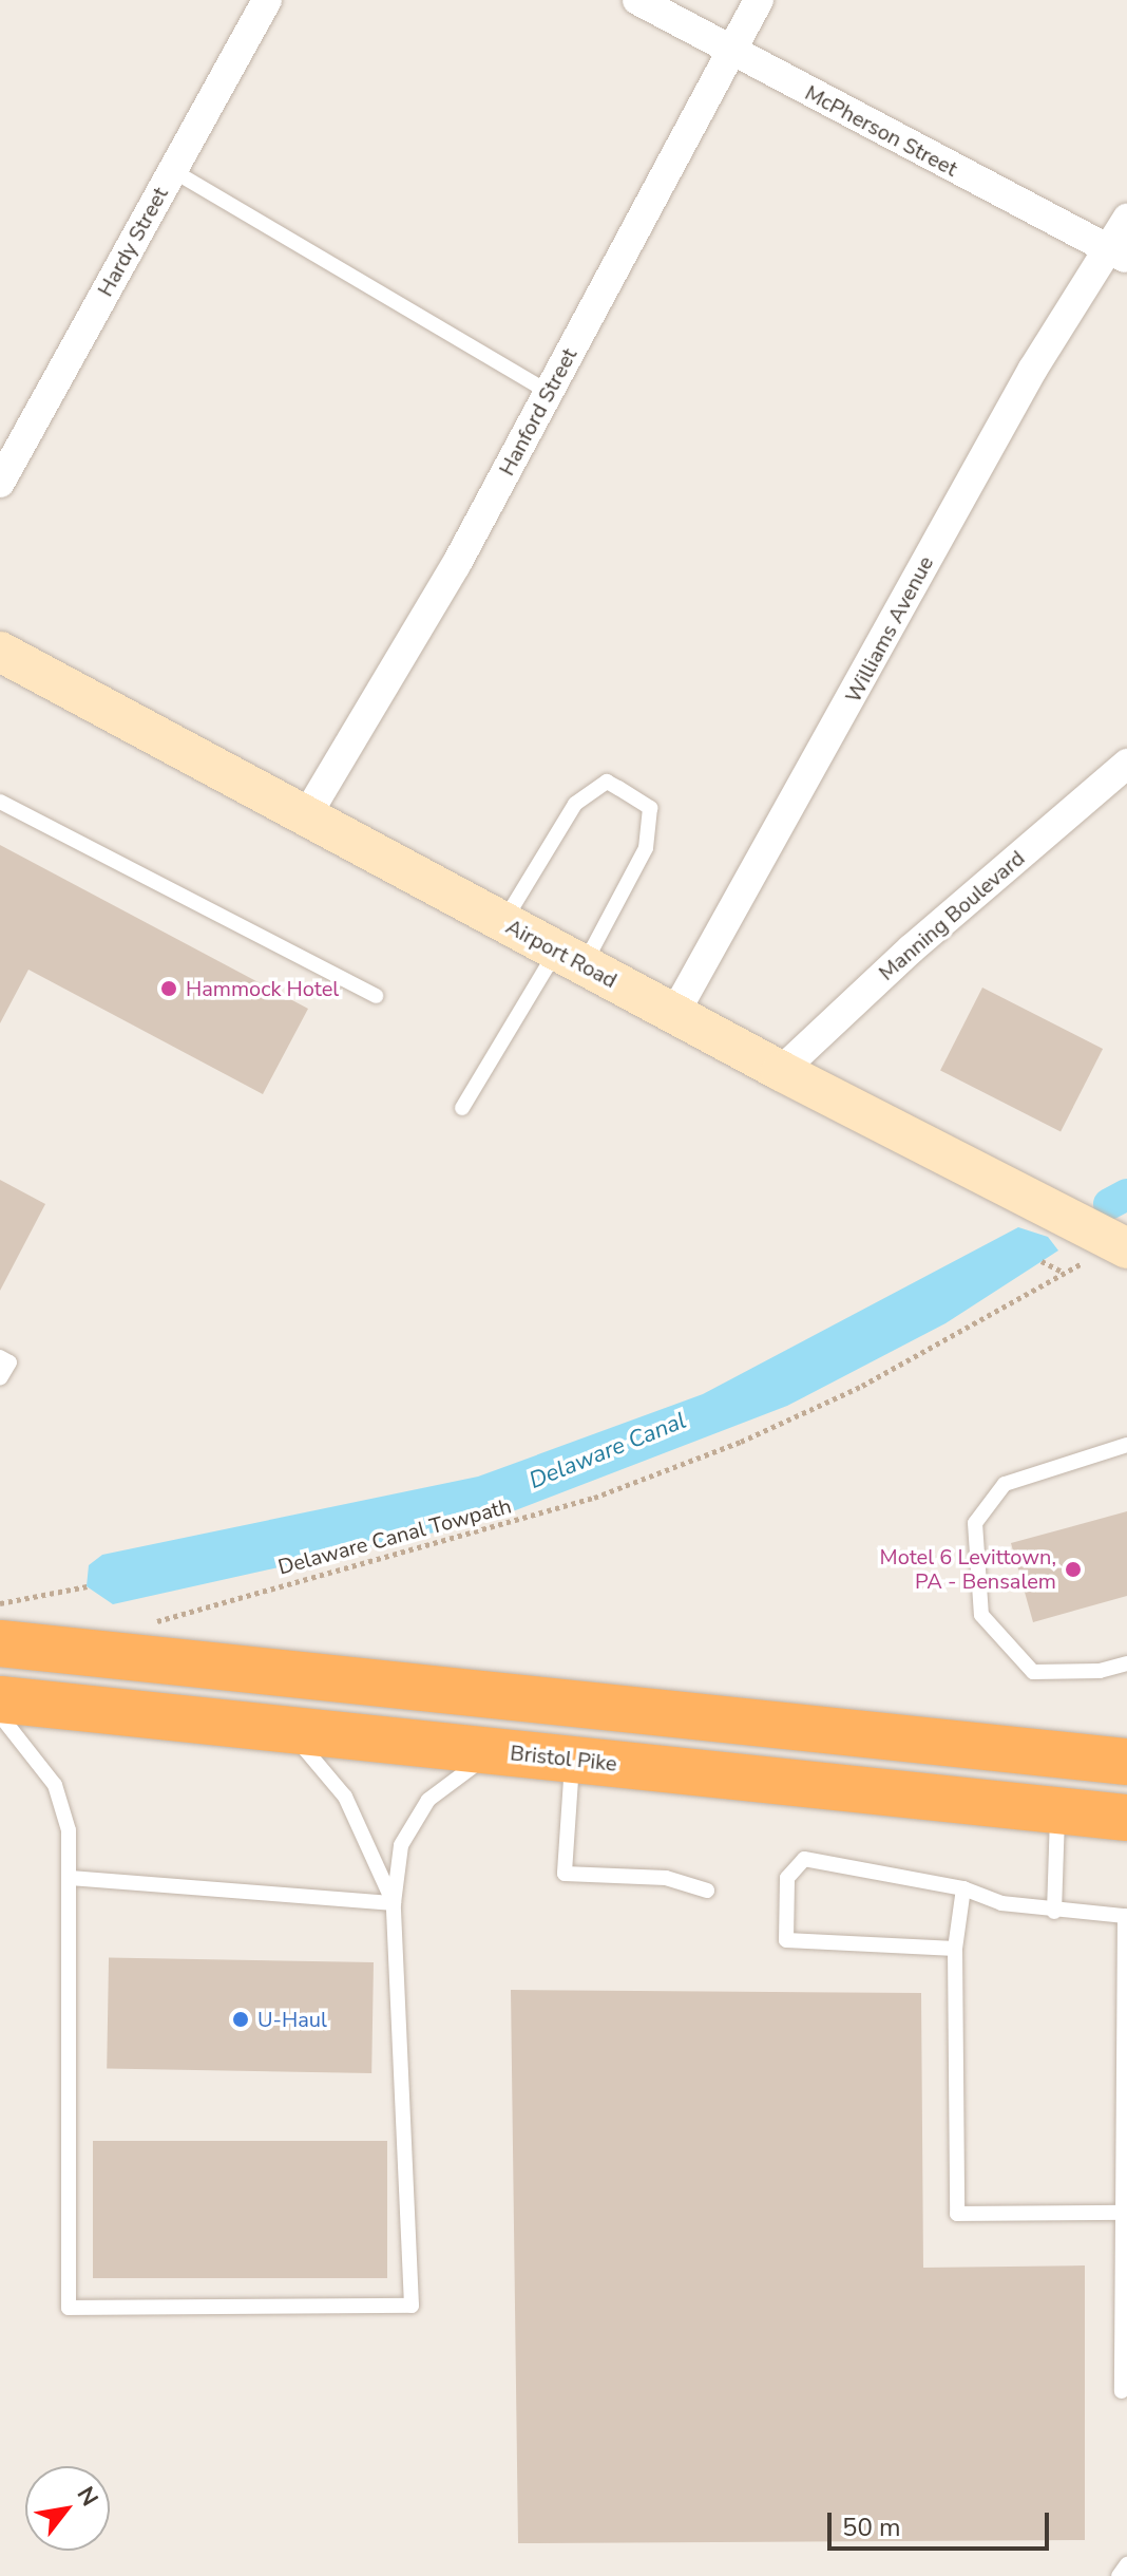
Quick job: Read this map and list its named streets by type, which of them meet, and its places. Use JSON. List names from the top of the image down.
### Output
{
  "streets": {
    "highway": ["Bristol Pike"],
    "street": [
      "McPherson Street",
      "Hardy Street",
      "Hanford Street",
      "Williams Avenue",
      "Manning Boulevard",
      "Airport Road"
    ],
    "path": ["Delaware Canal Towpath"]
  },
  "crossings": [
    ["McPherson Street", "Hanford Street"],
    ["McPherson Street", "Williams Avenue"],
    ["Hanford Street", "Airport Road"],
    ["Williams Avenue", "Airport Road"],
    ["Manning Boulevard", "Airport Road"]
  ],
  "water": ["Delaware Canal"],
  "places": ["Hammock Hotel", "Motel 6 Levittown, PA - Bensalem", "U-Haul"],
  "scale_bar": "50 m",
  "north": "top right"
}
